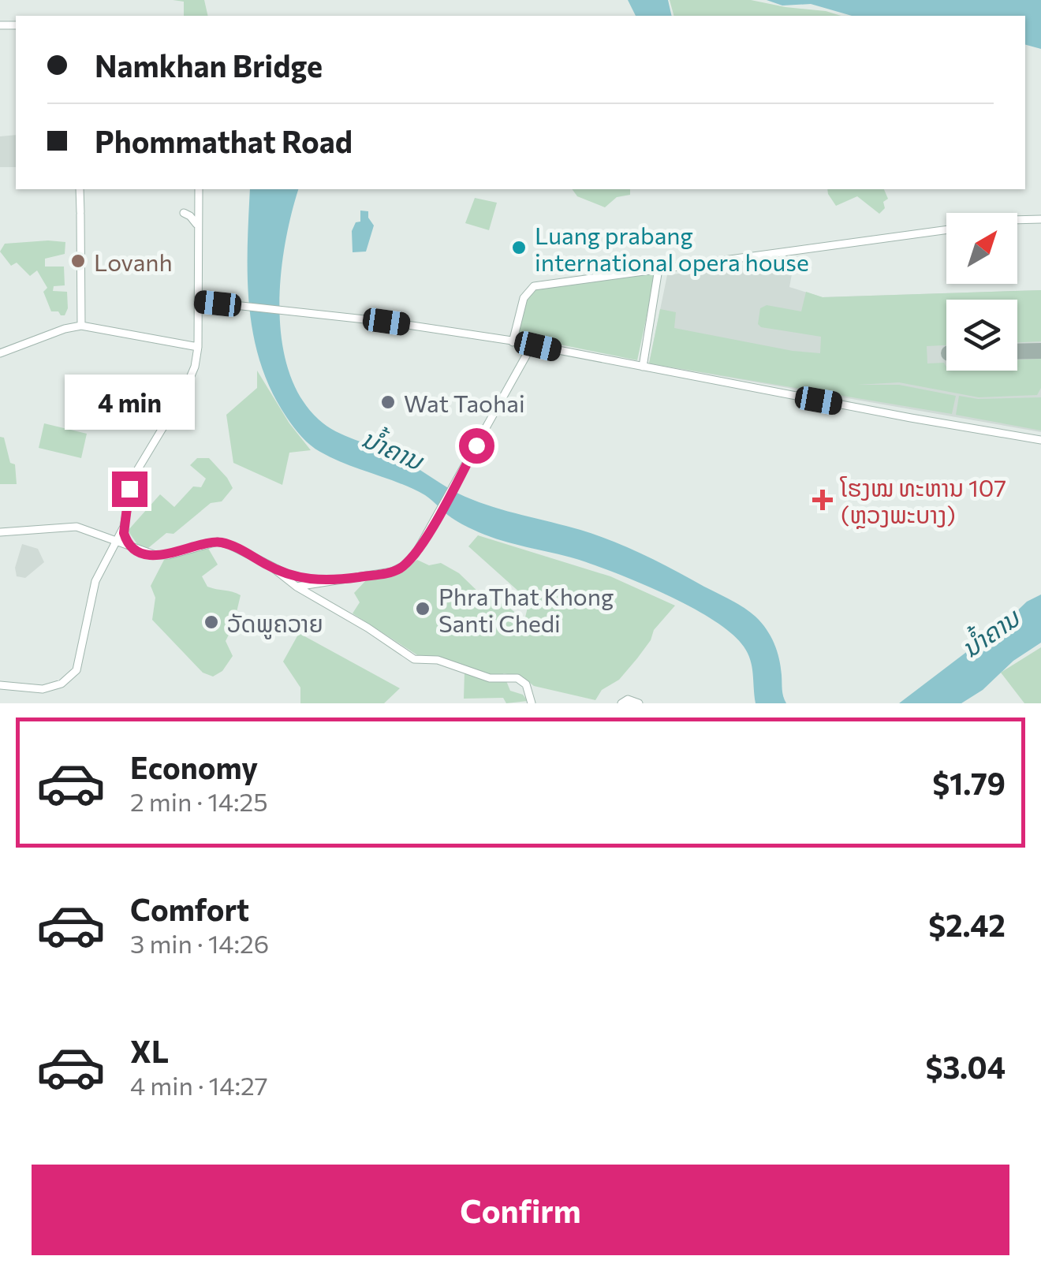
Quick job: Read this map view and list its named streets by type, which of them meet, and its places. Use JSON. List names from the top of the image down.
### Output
{
  "water": ["ນ້ຳຄານ"],
  "places": {
    "other": [
      "Luang prabang international opera house",
      "Lovanh",
      "Wat Taohai",
      "PhraThat Khong Santi Chedi",
      "ວັດພູຄວາຍ"
    ],
    "health": ["ໂຮງໝ ທະຫານ 107 (ຫຼວງພະບາງ)"]
  },
  "north": "top right",
  "page": {
    "banner": ["Namkhan Bridge", "Phommathat Road"],
    "bubble": "4 min",
    "list": [
      {
        "name": "Economy",
        "note": "2 min · 14:25",
        "value": "$1.79"
      },
      {
        "name": "Comfort",
        "note": "3 min · 14:26",
        "value": "$2.42"
      },
      {
        "name": "XL",
        "note": "4 min · 14:27",
        "value": "$3.04"
      }
    ],
    "buttons": "Confirm"
  }
}
